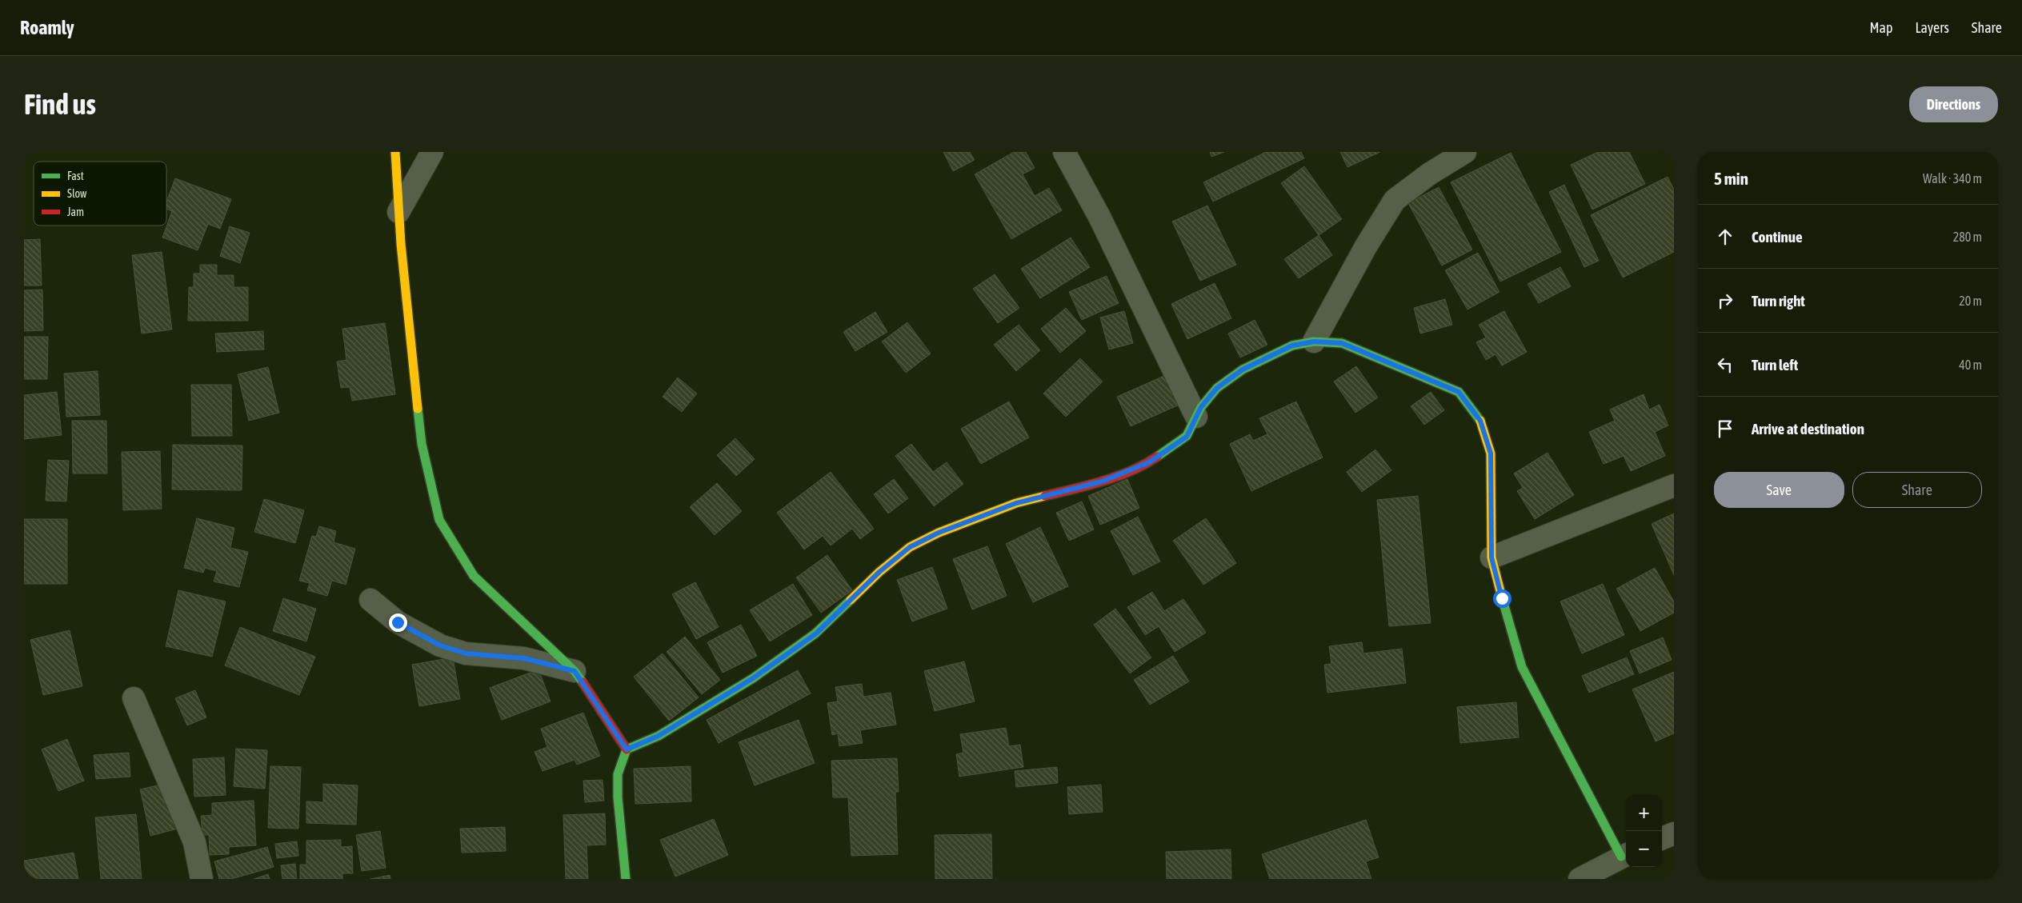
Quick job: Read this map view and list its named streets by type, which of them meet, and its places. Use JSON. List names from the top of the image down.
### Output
{
  "legend": ["Fast", "Slow", "Jam"],
  "page": {
    "header": "Roamly",
    "nav": ["Map", "Layers", "Share"],
    "buttons": [
      "Directions",
      ["Save", "Share"]
    ],
    "title": "Find us",
    "heading": ["5 min", "Walk · 340 m"],
    "list": [
      ["Continue", "280 m"],
      ["Turn right", "20 m"],
      ["Turn left", "40 m"],
      "Arrive at destination"
    ],
    "map_buttons": ["+", "−"]
  }
}
